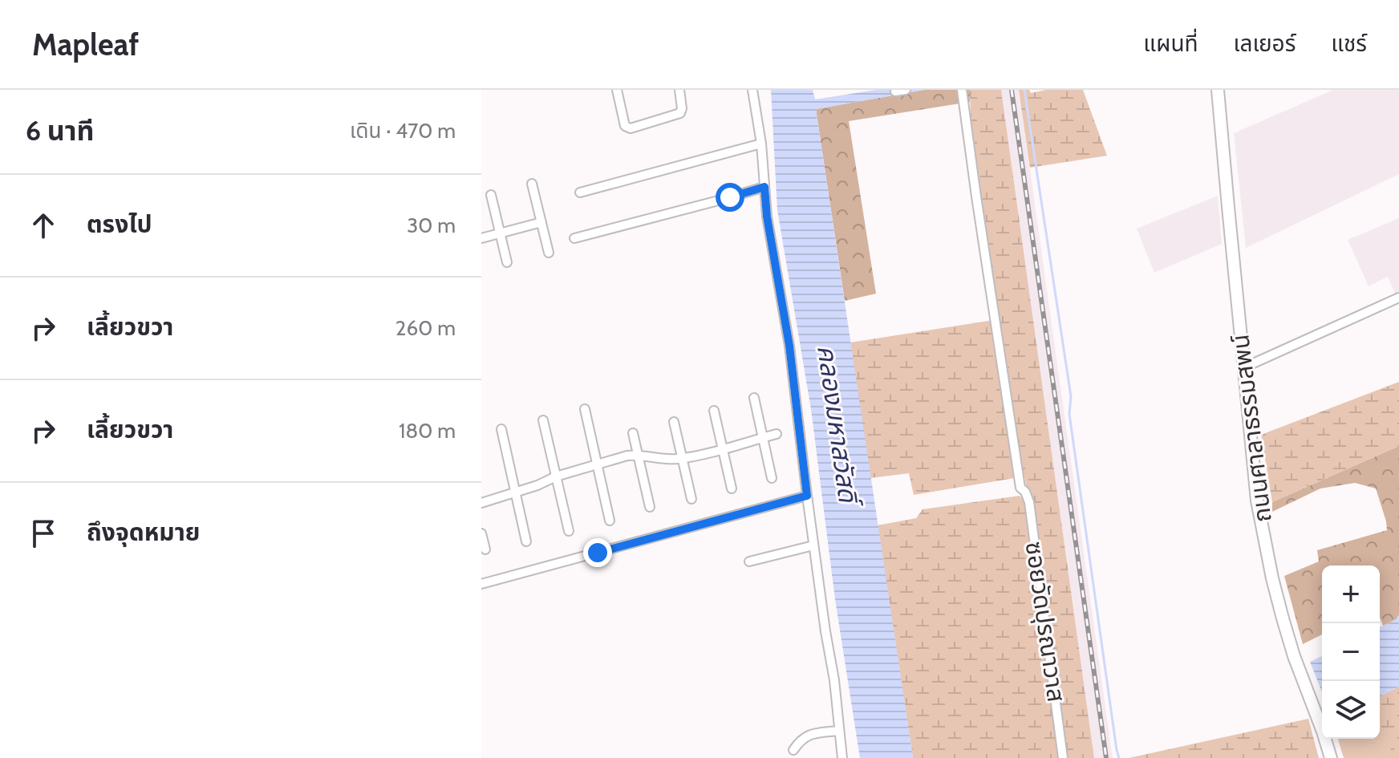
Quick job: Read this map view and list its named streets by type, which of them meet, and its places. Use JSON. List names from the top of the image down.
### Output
{
  "streets": {
    "street": ["ถนนศาลาธรรมสพน์", "ซอยวัดปุรณาวาส"]
  },
  "water": ["คลองมหาสวัสดิ์"],
  "page": {
    "header": "Mapleaf",
    "nav": ["แผนที่", "เลเยอร์", "แชร์"],
    "heading": ["6 นาที", "เดิน · 470 m"],
    "list": [
      ["ตรงไป", "30 m"],
      ["เลี้ยวขวา", "260 m"],
      ["เลี้ยวขวา", "180 m"],
      "ถึงจุดหมาย"
    ],
    "map_buttons": ["+", "−"]
  }
}
